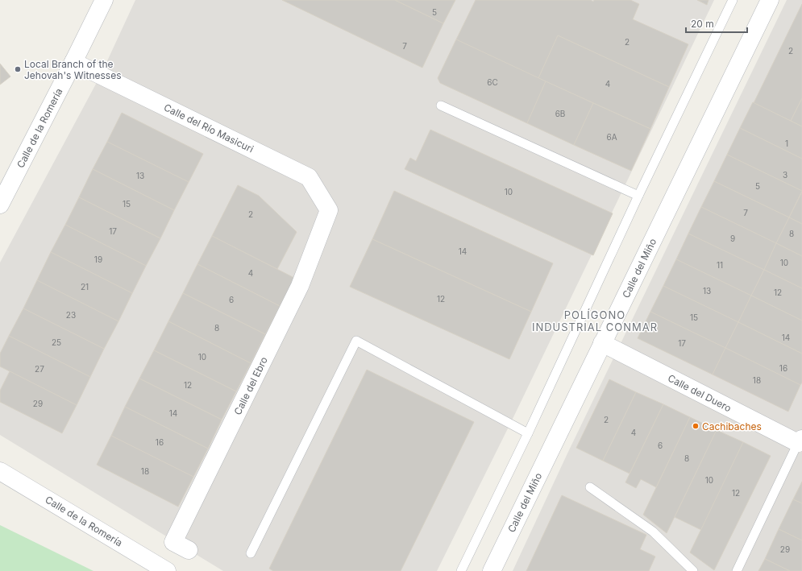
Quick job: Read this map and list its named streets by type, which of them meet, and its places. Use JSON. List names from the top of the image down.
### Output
{
  "streets": {
    "street": [
      "Calle de la Romería",
      "Calle del Río Masicuri",
      "Calle del Miño",
      "Calle del Ebro",
      "Calle del Duero"
    ]
  },
  "crossings": [
    ["Calle de la Romería", "Calle del Río Masicuri"],
    ["Calle del Río Masicuri", "Calle del Ebro"],
    ["Calle del Miño", "Calle del Duero"]
  ],
  "districts": ["POLÍGONO INDUSTRIAL CONMAR"],
  "places": ["Local Branch of the Jehovah's Witnesses", "Cachibaches"],
  "house_numbers": [
    "5",
    "2",
    "7",
    "2",
    "6C",
    "4",
    "6B",
    "6A",
    "1",
    "3",
    "13",
    "5",
    "10",
    "15",
    "7",
    "2",
    "17",
    "8",
    "9",
    "14",
    "19",
    "10",
    "11",
    "4",
    "21",
    "13",
    "12",
    "12",
    "6",
    "23",
    "15",
    "8",
    "14",
    "25",
    "17",
    "10",
    "16",
    "27",
    "18",
    "12",
    "29",
    "14",
    "2",
    "4",
    "16",
    "6",
    "8",
    "18",
    "10",
    "12",
    "29"
  ],
  "scale_bar": "20 m"
}
